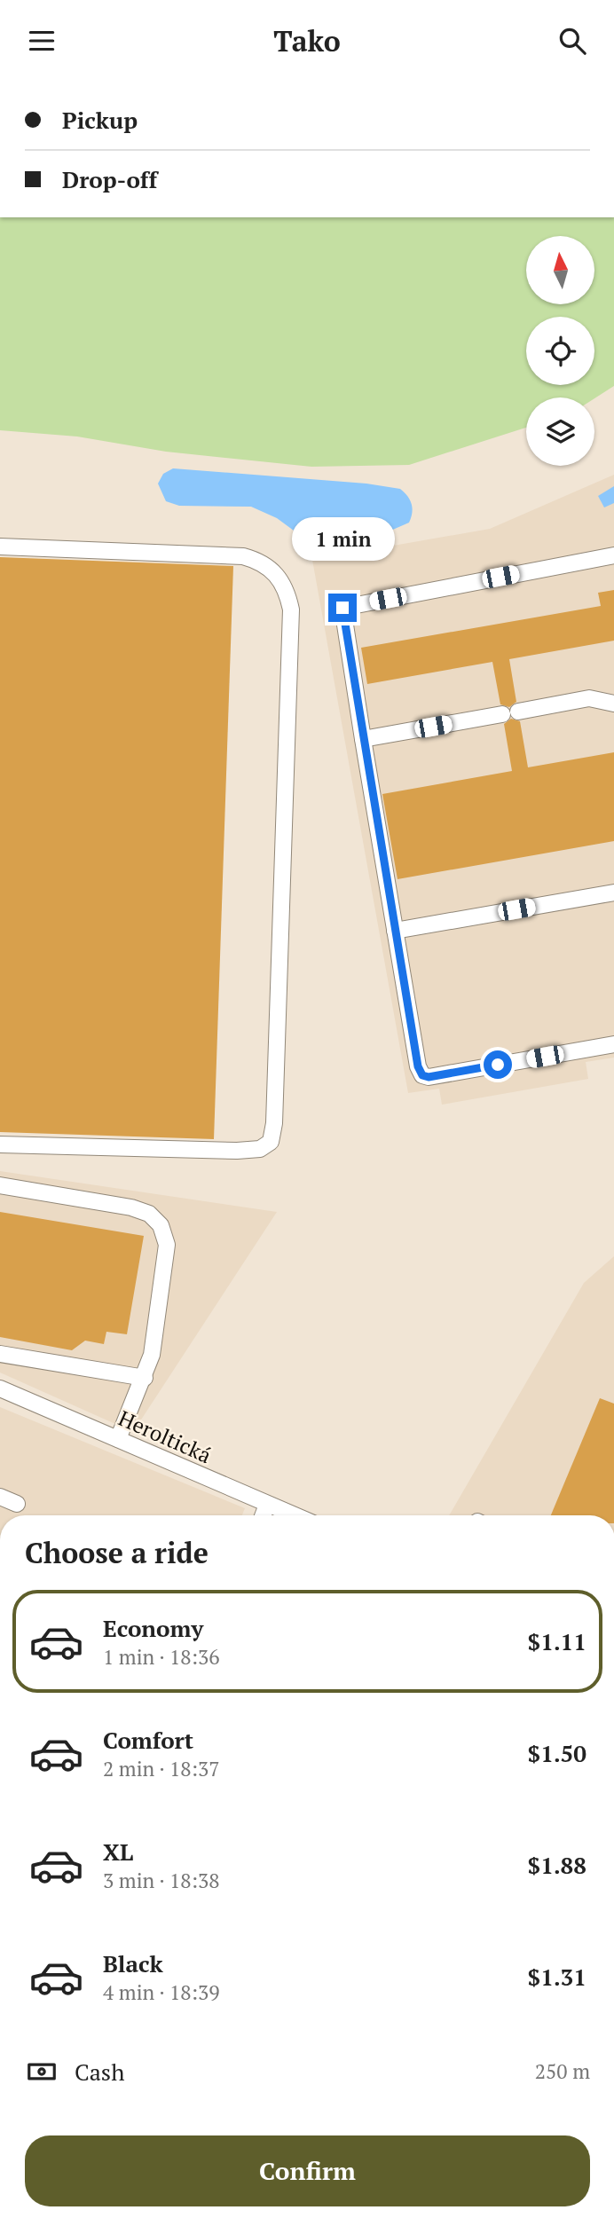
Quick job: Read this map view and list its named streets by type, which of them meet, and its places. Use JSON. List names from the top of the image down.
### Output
{
  "streets": {
    "street": ["Heroltická"]
  },
  "north": "top",
  "page": {
    "header": "Tako",
    "banner": ["Pickup", "Drop-off"],
    "bubble": "1 min",
    "heading": "Choose a ride",
    "list": [
      {
        "name": "Economy",
        "note": "1 min · 18:36",
        "value": "$1.11"
      },
      {
        "name": "Comfort",
        "note": "2 min · 18:37",
        "value": "$1.50"
      },
      {
        "name": "XL",
        "note": "3 min · 18:38",
        "value": "$1.88"
      },
      {
        "name": "Black",
        "note": "4 min · 18:39",
        "value": "$1.31"
      }
    ],
    "pay": ["Cash", "250 m"],
    "buttons": "Confirm"
  }
}
